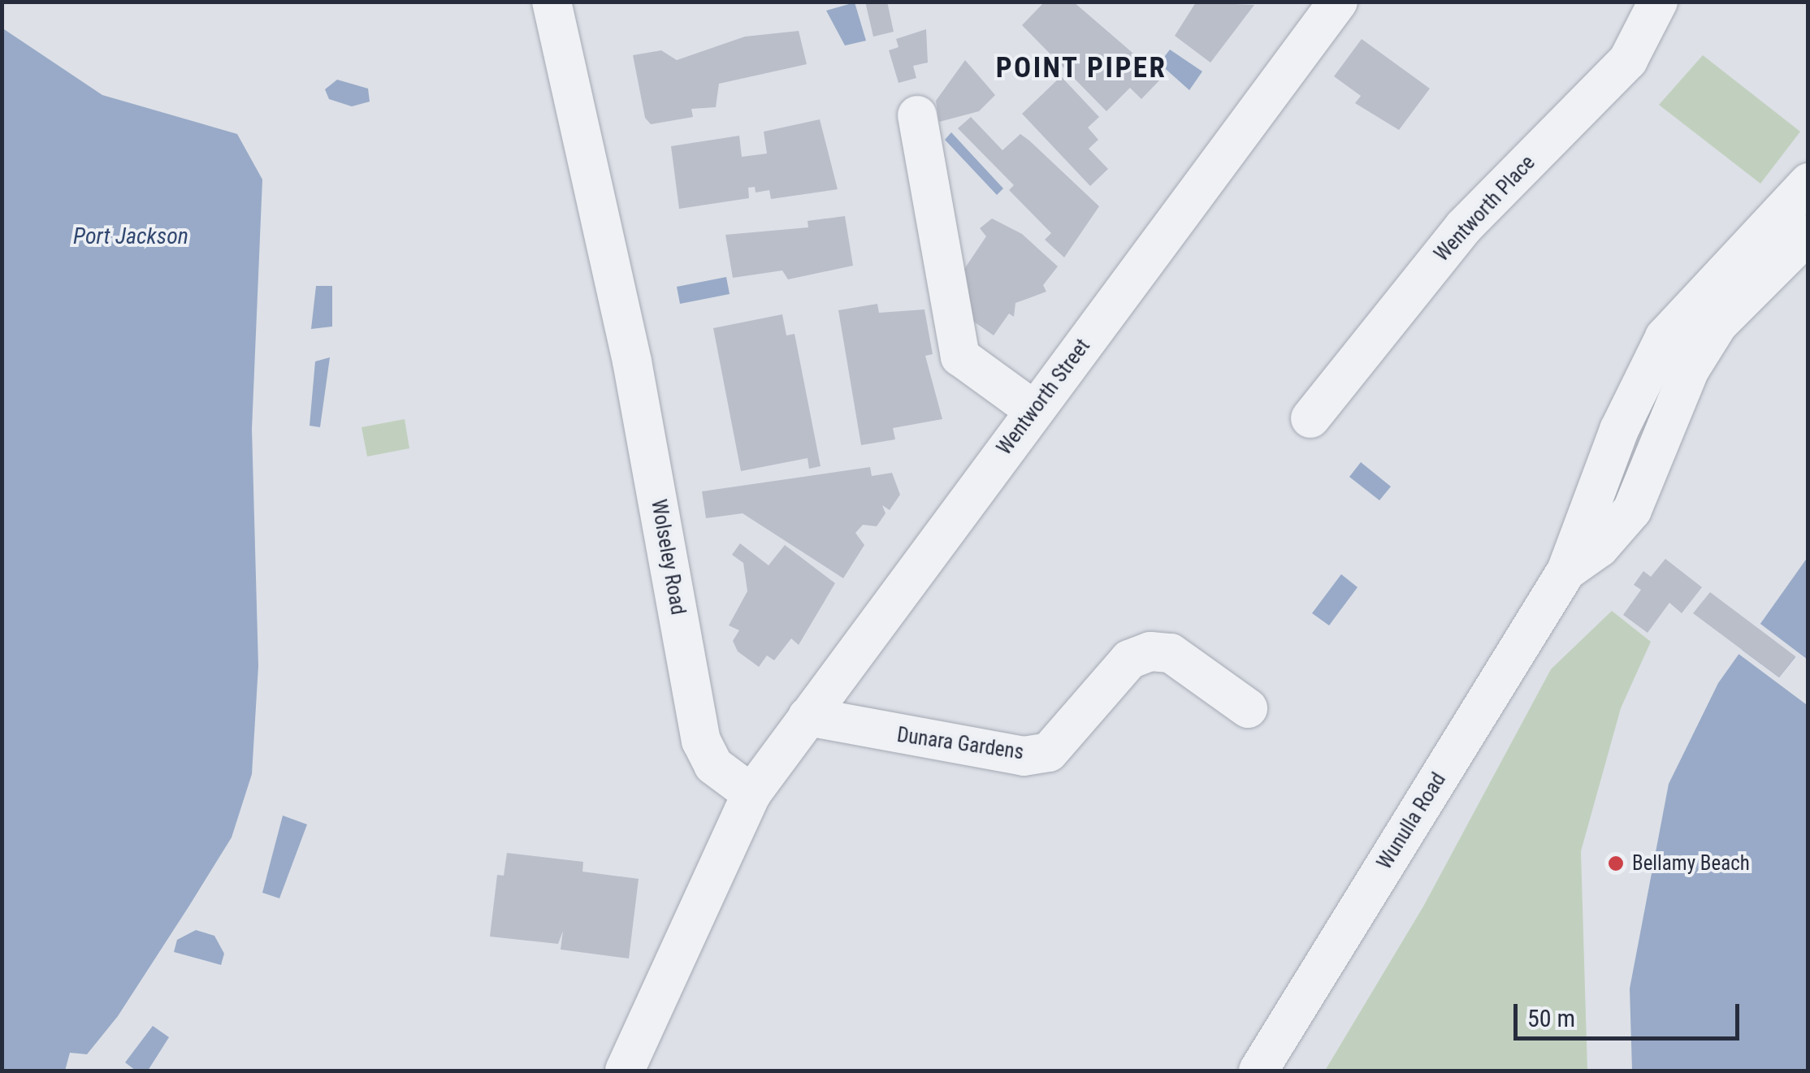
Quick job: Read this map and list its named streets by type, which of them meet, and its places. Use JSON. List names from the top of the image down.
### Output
{
  "streets": {
    "street": [
      "Wentworth Place",
      "Wentworth Street",
      "Wolseley Road",
      "Dunara Gardens",
      "Wunulla Road"
    ]
  },
  "crossings": [
    ["Wentworth Street", "Wolseley Road"],
    ["Wentworth Street", "Dunara Gardens"]
  ],
  "districts": ["POINT PIPER"],
  "water": ["Port Jackson"],
  "places": ["Bellamy Beach"],
  "scale_bar": "50 m"
}
